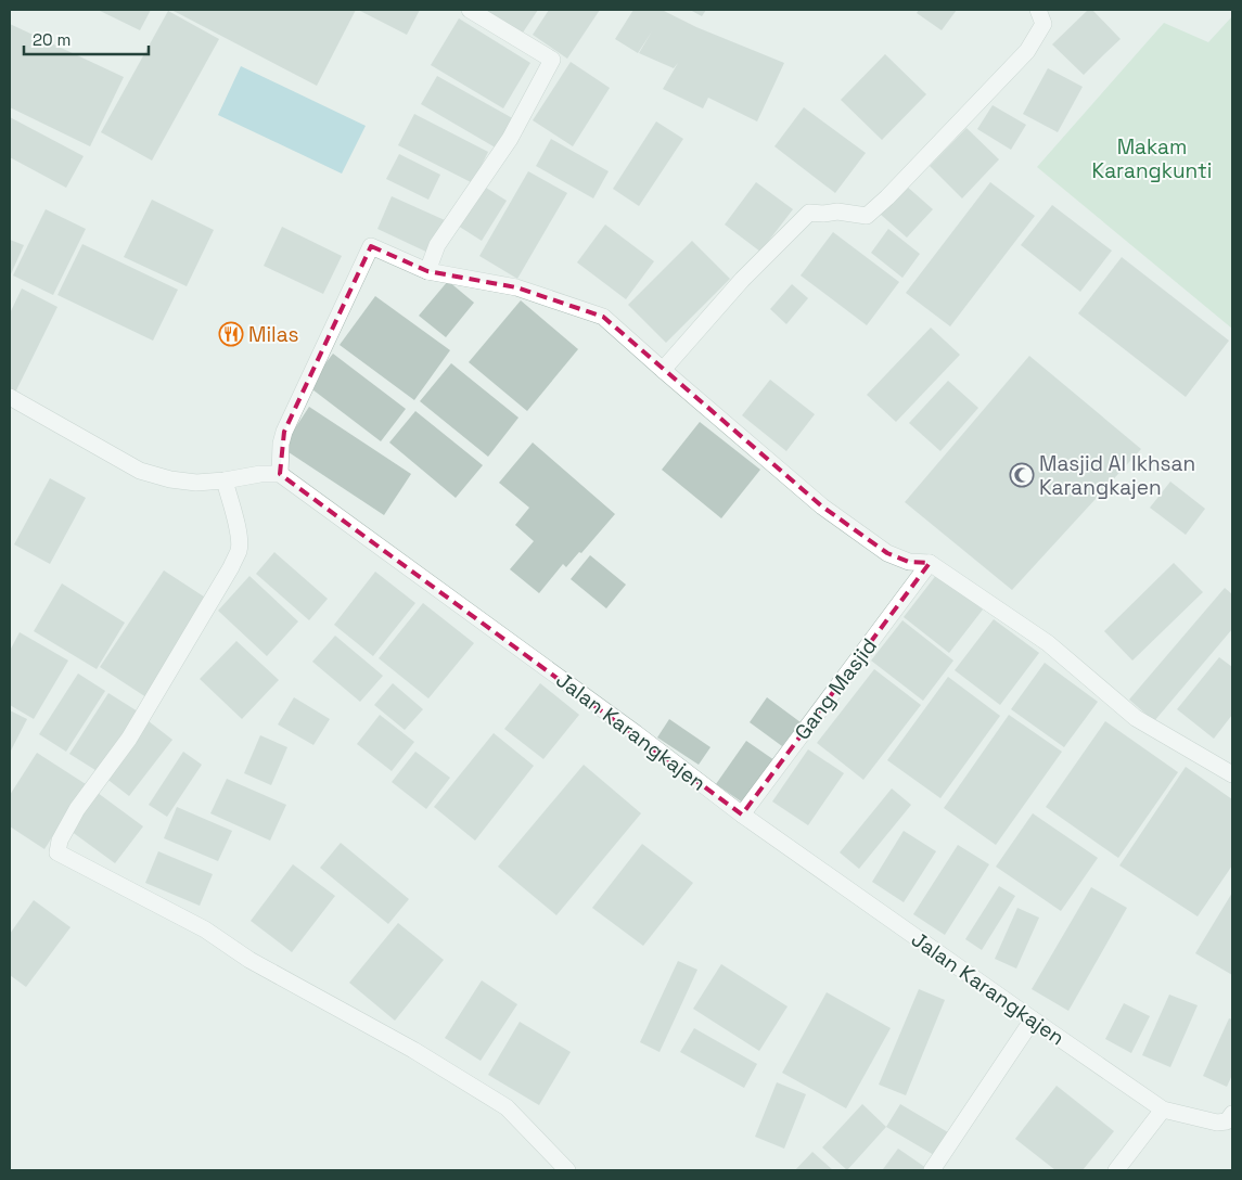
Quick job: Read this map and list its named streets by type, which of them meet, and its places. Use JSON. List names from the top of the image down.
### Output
{
  "streets": {
    "street": ["Gang Masjid", "Jalan Karangkajen"]
  },
  "crossings": [
    ["Gang Masjid", "Jalan Karangkajen"]
  ],
  "parks": ["Makam Karangkunti"],
  "places": {
    "restaurant": ["Milas"],
    "mosque": ["Masjid Al Ikhsan Karangkajen"]
  },
  "scale_bar": "20 m"
}
